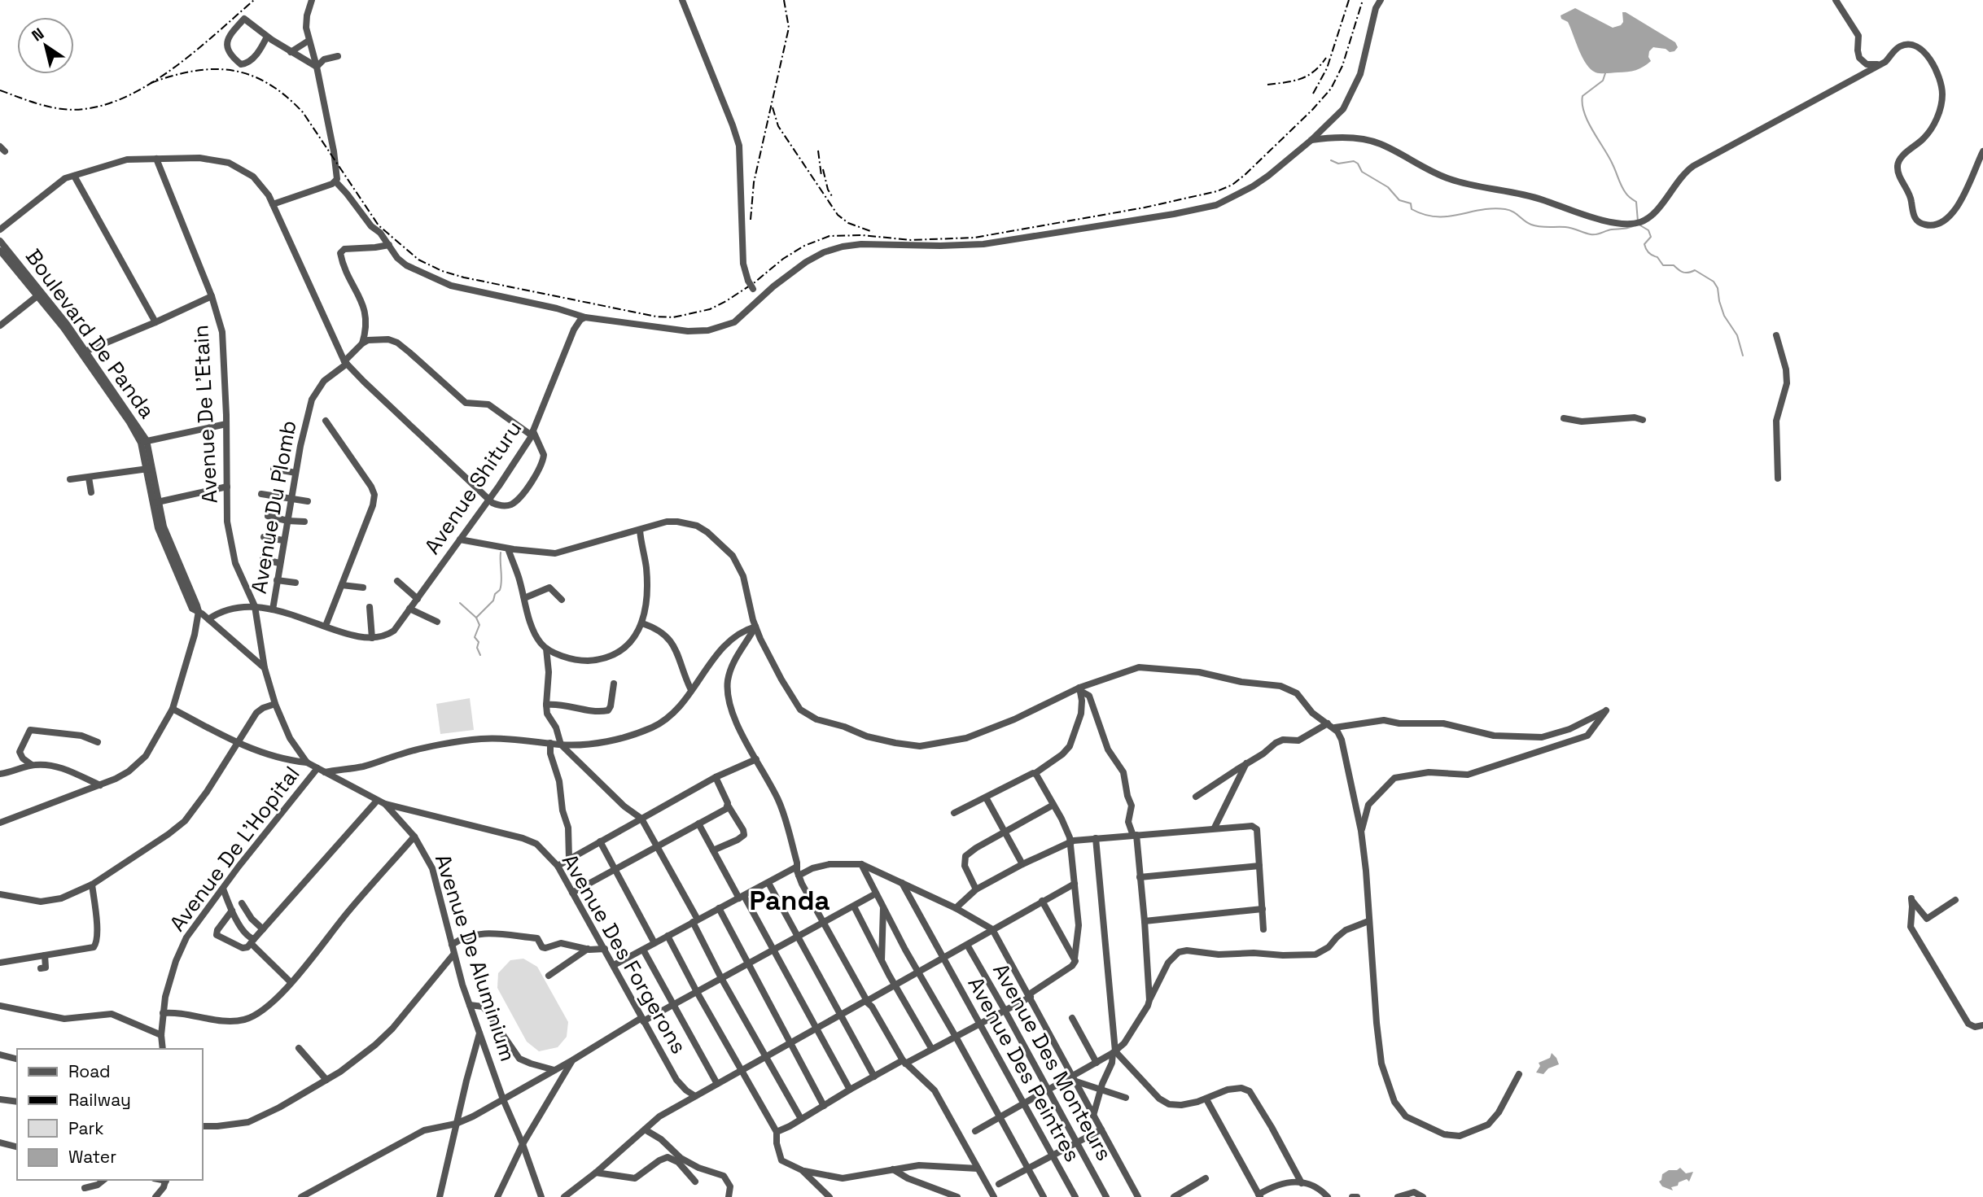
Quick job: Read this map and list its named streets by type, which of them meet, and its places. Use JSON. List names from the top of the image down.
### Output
{
  "streets": {
    "street": [
      "Boulevard De Panda",
      "Avenue De L'Etain",
      "Avenue Shituru",
      "Avenue Du Plomb",
      "Avenue De L'Hopital",
      "Avenue Des Forgerons",
      "Avenue De Aluminium",
      "Avenue Des Monteurs",
      "Avenue Des Peintres"
    ]
  },
  "crossings": [
    ["Boulevard De Panda", "Avenue De L'Etain"],
    ["Avenue Des Forgerons", "Avenue De Aluminium"]
  ],
  "districts": ["Panda"],
  "legend": [
    "Road",
    "Railway",
    "Park",
    "Water"
  ],
  "north": "top left"
}
